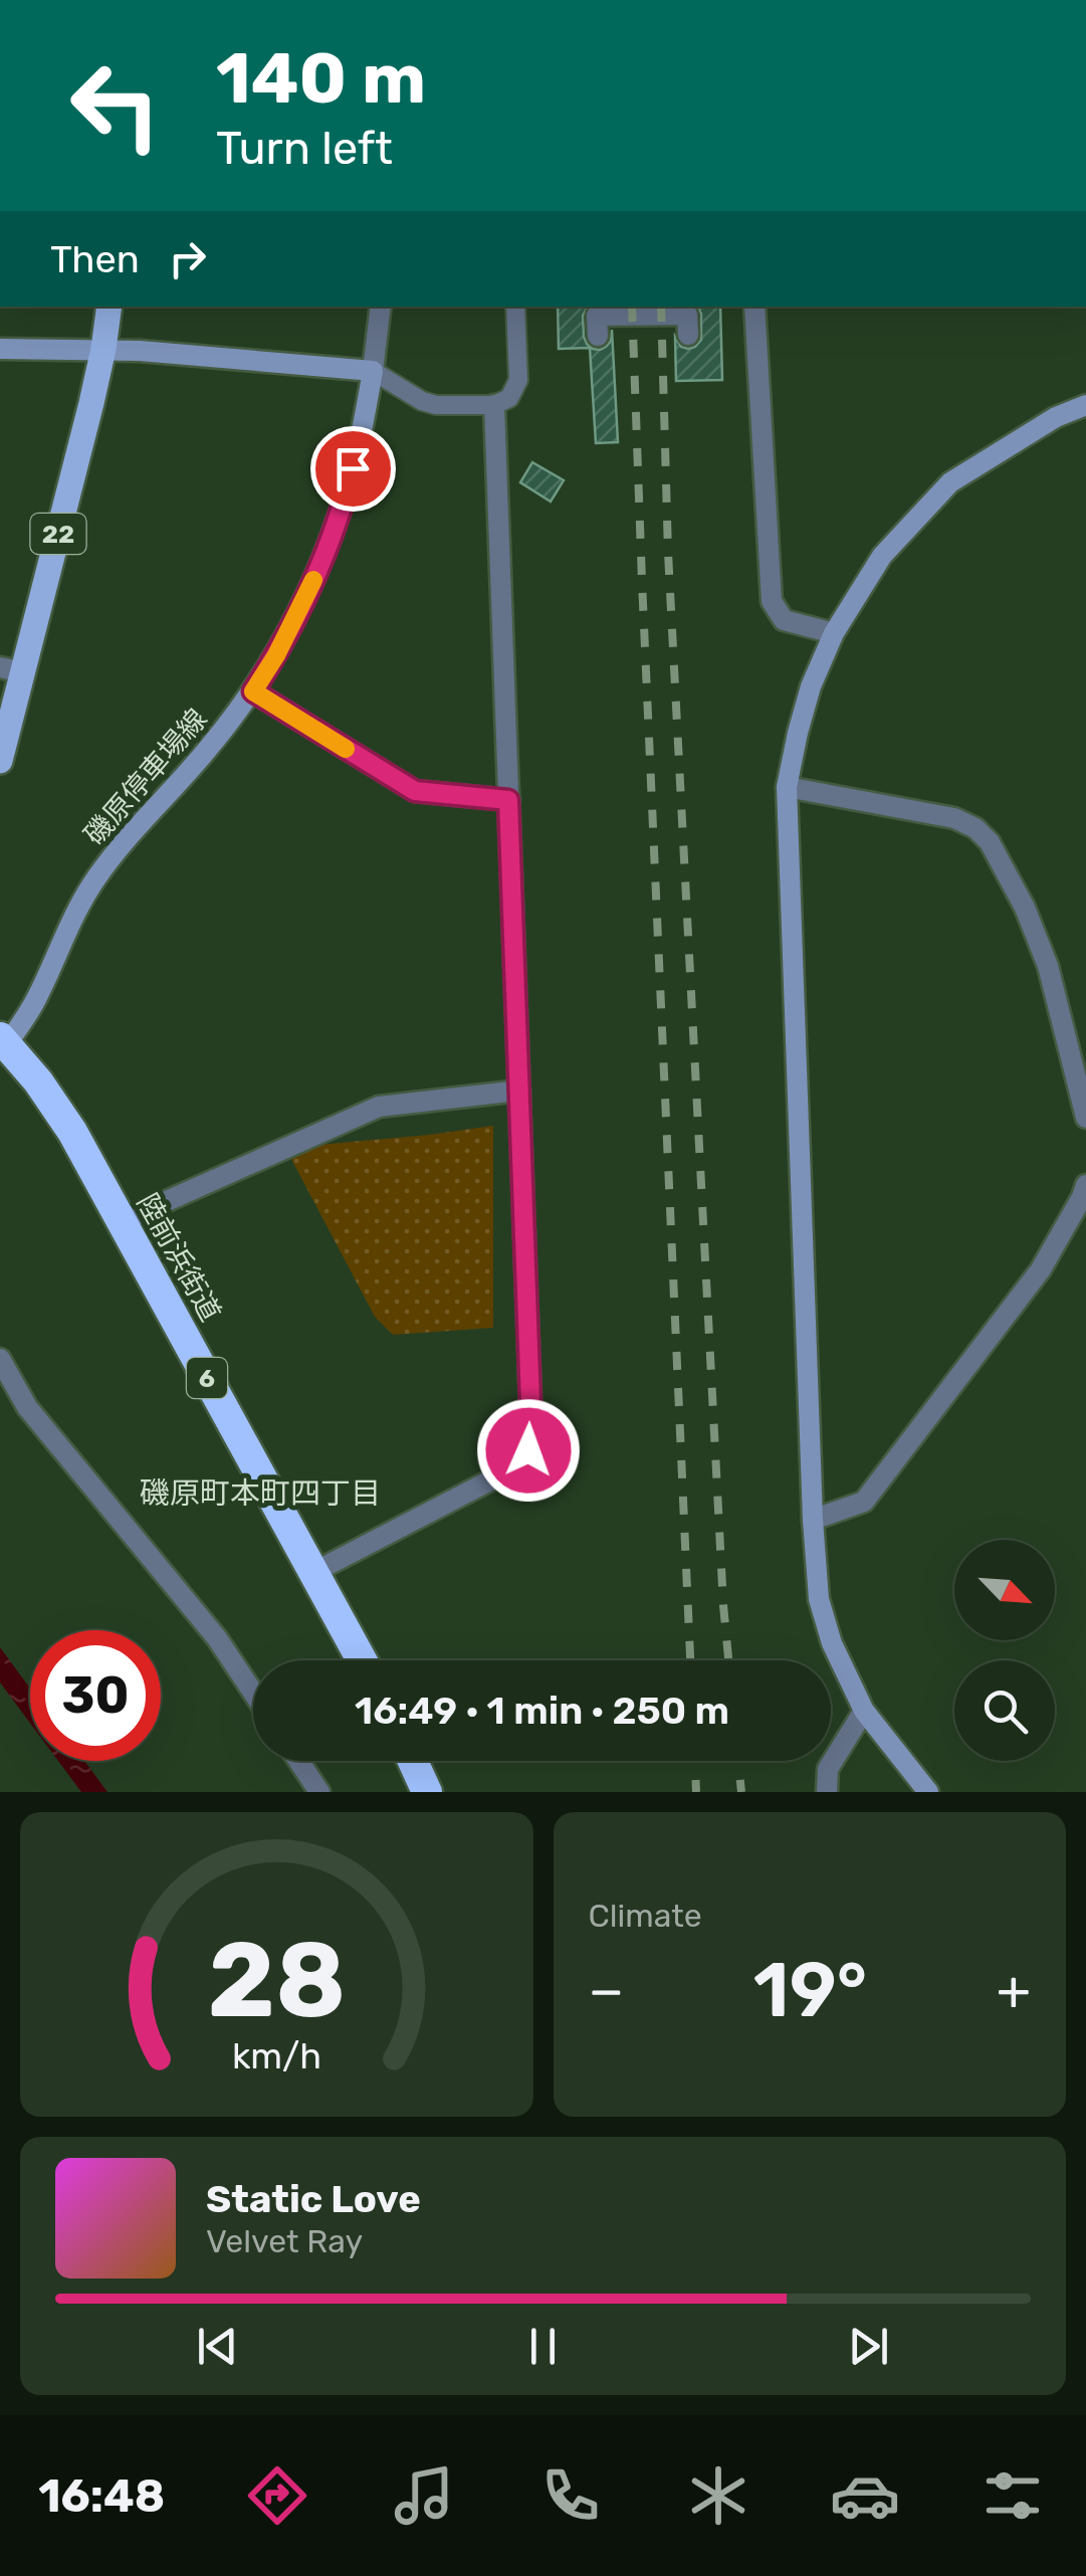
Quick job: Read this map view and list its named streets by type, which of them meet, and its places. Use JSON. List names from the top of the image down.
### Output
{
  "streets": {
    "highway": ["陸前浜街道", "6"],
    "main road": ["22"],
    "street": ["磯原停車場線"]
  },
  "crossings": [
    ["磯原停車場線", "陸前浜街道"]
  ],
  "districts": ["磯原町本町四丁目"],
  "north": "bottom right",
  "page": {
    "turn": ["140 m", "Turn left"],
    "then": "Then",
    "limit": "30",
    "trip": "16:49 · 1 min · 250 m",
    "tile": "Climate",
    "heat": ["−", "19°", "+"],
    "song": ["Static Love", "Velvet Ray"],
    "tabs": "16:48",
    "gauge": ["28", "km/h"]
  }
}
